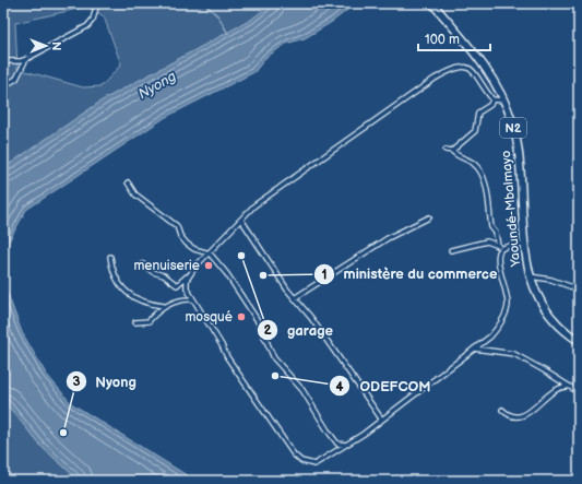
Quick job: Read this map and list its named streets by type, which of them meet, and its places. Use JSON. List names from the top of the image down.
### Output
{
  "streets": {
    "highway": ["N2", "Yaoundé-Mbalmayo"]
  },
  "water": ["Nyong"],
  "places": [
    "garage",
    "menuiserie",
    "ministère du commerce",
    "mosqué",
    "ODEFCOM",
    "Nyong"
  ],
  "scale_bar": "100 m",
  "north": "right"
}
